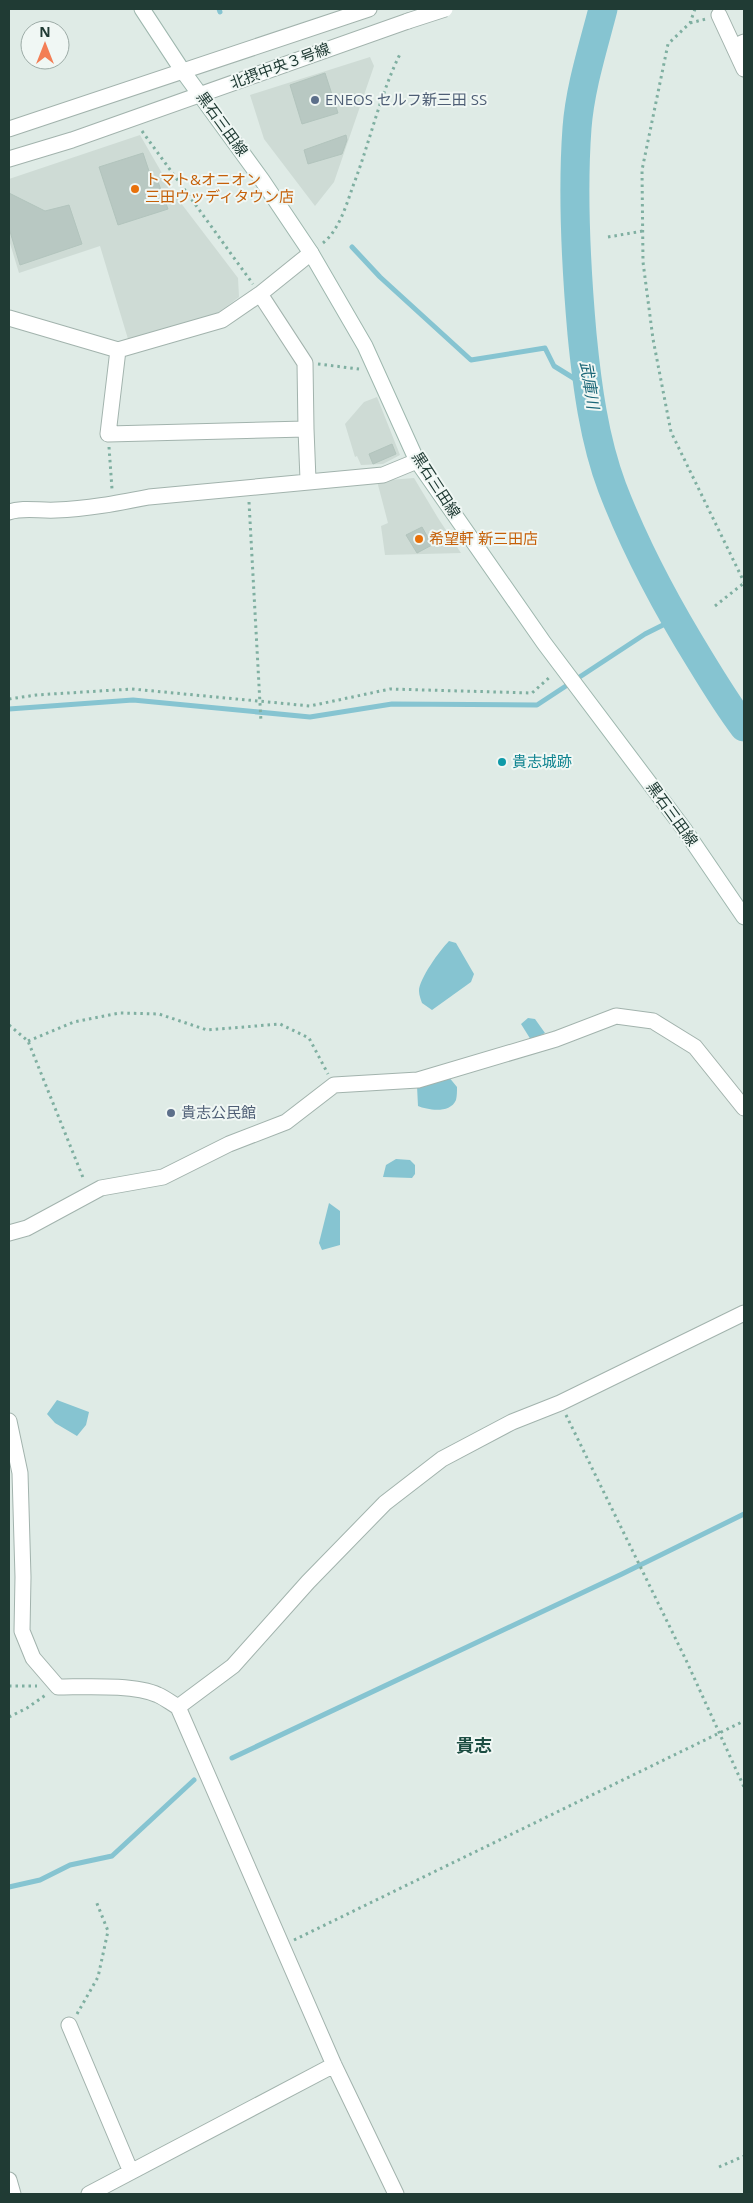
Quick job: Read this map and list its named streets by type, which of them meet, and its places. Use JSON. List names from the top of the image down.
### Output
{
  "streets": {
    "street": ["北摂中央３号線", "黒石三田線"]
  },
  "crossings": [
    ["北摂中央３号線", "黒石三田線"]
  ],
  "districts": ["貴志"],
  "water": ["武庫川"],
  "places": [
    "ENEOS セルフ新三田 SS",
    "トマト&オニオン 三田ウッディタウン店",
    "希望軒 新三田店",
    "貴志城跡",
    "貴志公民館"
  ],
  "north": "top"
}
